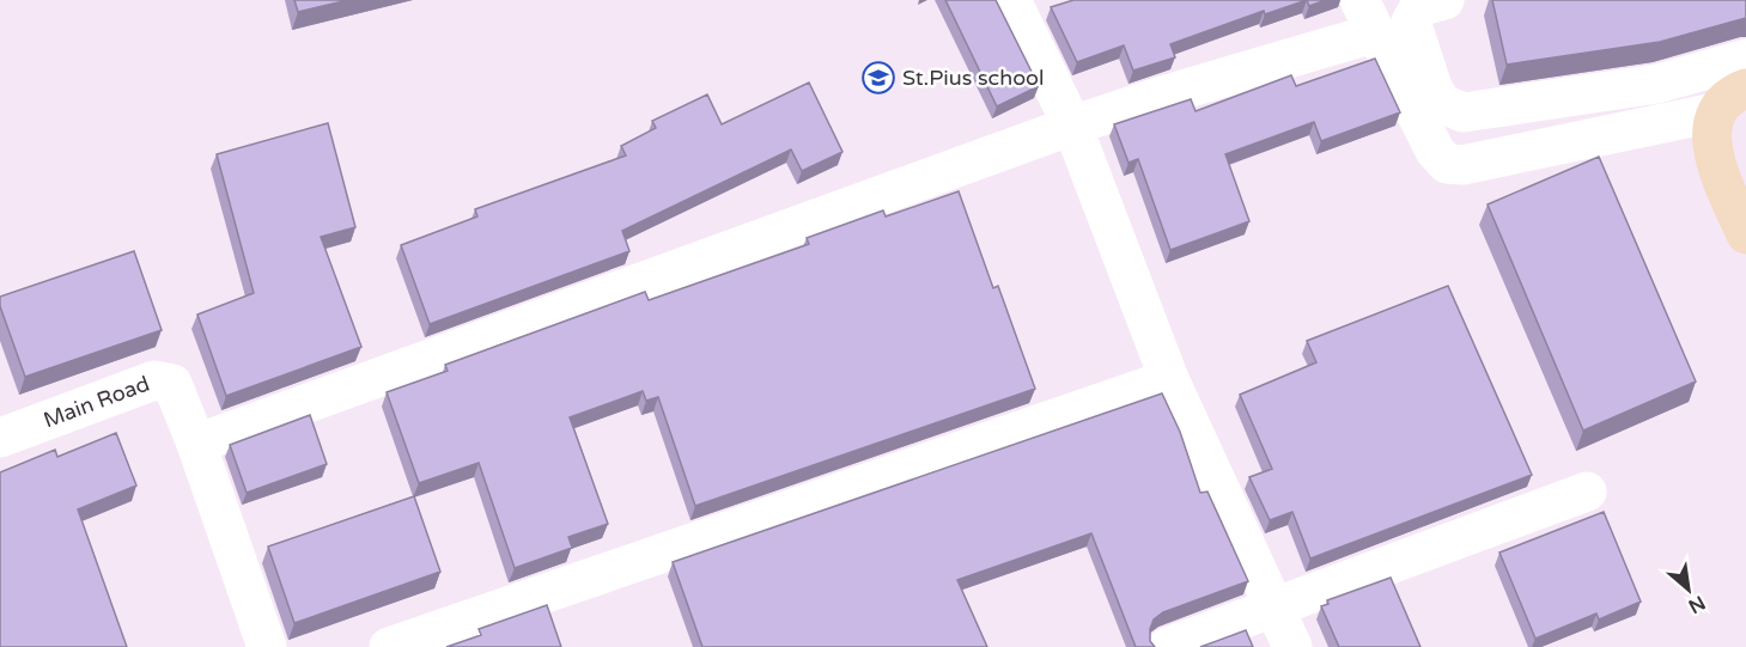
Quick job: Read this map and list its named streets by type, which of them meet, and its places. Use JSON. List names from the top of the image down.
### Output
{
  "streets": {
    "street": ["Main Road"]
  },
  "places": {
    "school or university": ["St.Pius school"]
  },
  "north": "bottom right"
}
